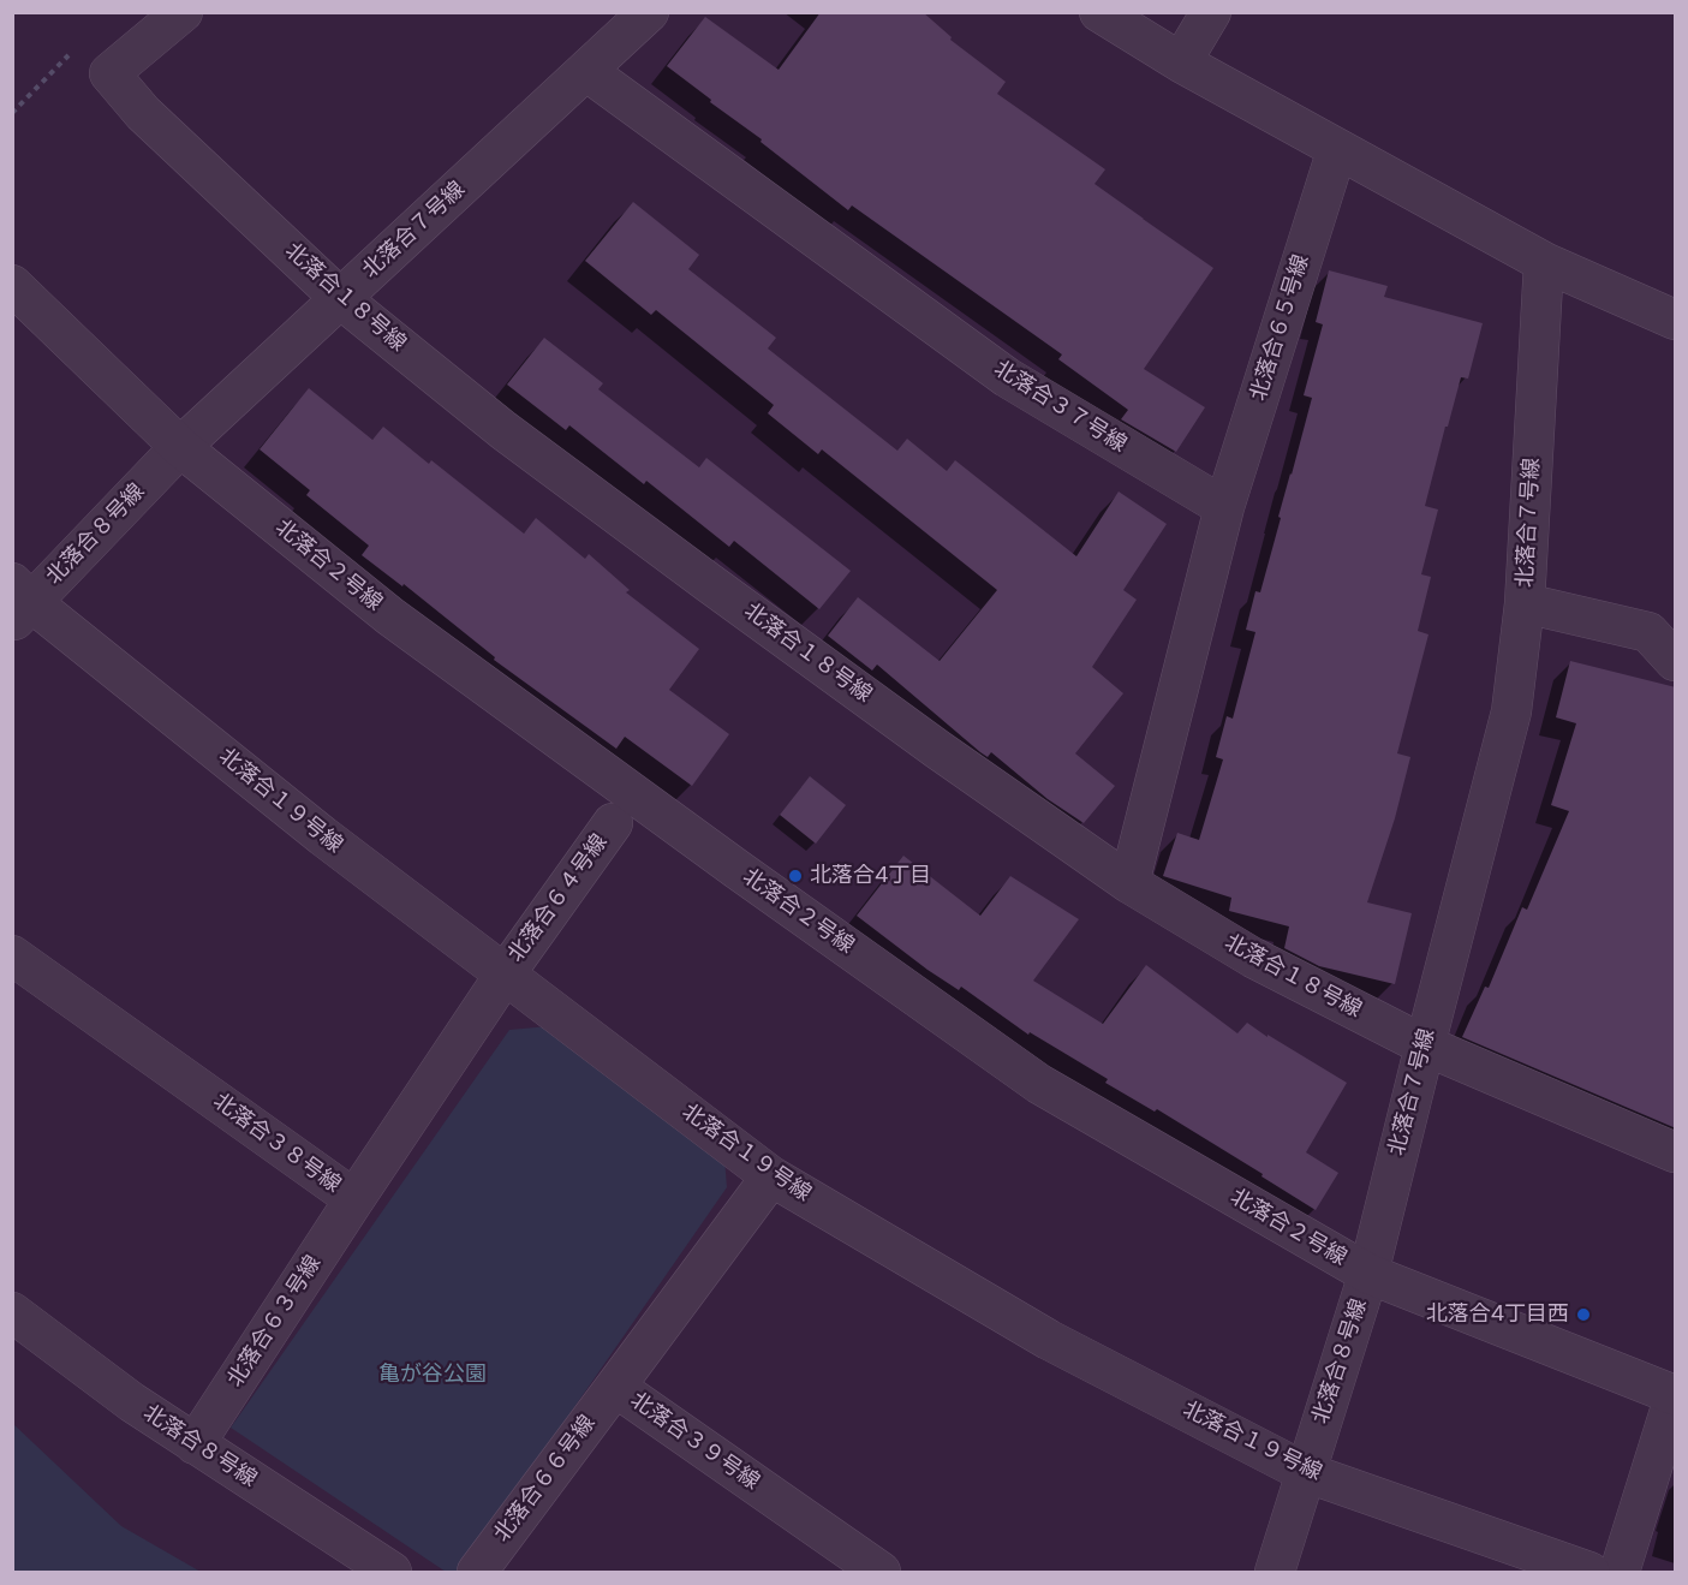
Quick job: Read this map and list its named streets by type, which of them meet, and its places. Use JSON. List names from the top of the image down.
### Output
{
  "streets": {
    "street": [
      "北落合７号線",
      "北落合１８号線",
      "北落合６５号線",
      "北落合３７号線",
      "北落合８号線",
      "北落合２号線",
      "北落合１９号線",
      "北落合６４号線",
      "北落合３８号線",
      "北落合６３号線",
      "北落合３９号線",
      "北落合６６号線"
    ]
  },
  "crossings": [
    ["北落合７号線", "北落合１８号線"],
    ["北落合７号線", "北落合３７号線"],
    ["北落合７号線", "北落合８号線"],
    ["北落合７号線", "北落合２号線"],
    ["北落合６５号線", "北落合３７号線"],
    ["北落合８号線", "北落合２号線"],
    ["北落合８号線", "北落合１９号線"],
    ["北落合８号線", "北落合６３号線"],
    ["北落合１９号線", "北落合６４号線"],
    ["北落合１９号線", "北落合３８号線"],
    ["北落合１９号線", "北落合３９号線"],
    ["北落合６４号線", "北落合３８号線"],
    ["北落合３８号線", "北落合６３号線"],
    ["北落合３９号線", "北落合６６号線"]
  ],
  "parks": ["亀が谷公園"],
  "places": ["北落合4丁目", "北落合4丁目西"]
}
